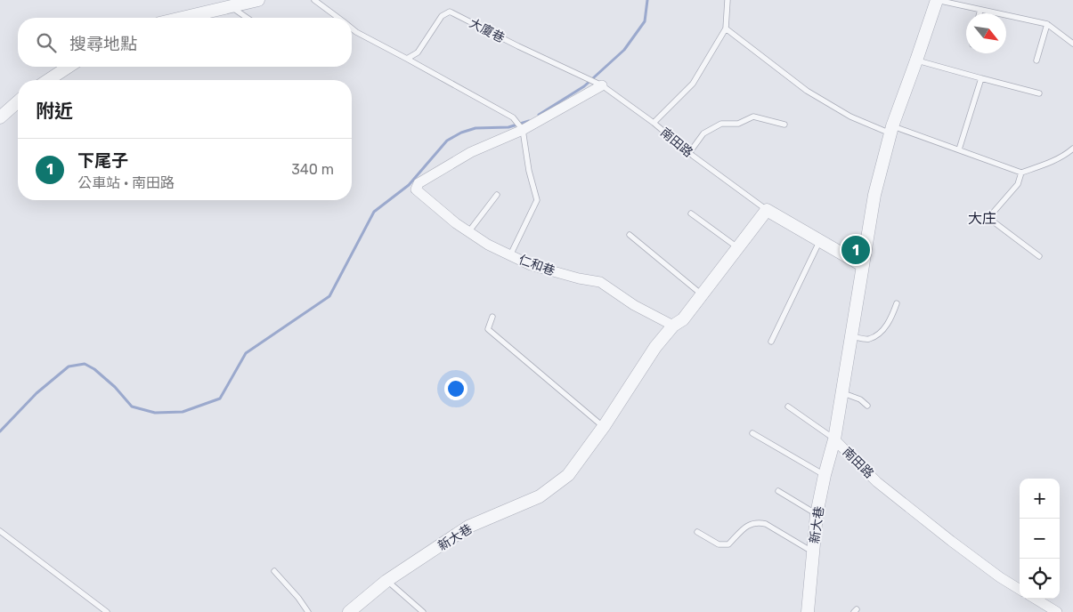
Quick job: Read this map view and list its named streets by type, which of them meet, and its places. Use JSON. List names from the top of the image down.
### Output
{
  "streets": {
    "street": ["南田路", "仁和巷", "新大巷"],
    "lane": ["大廈巷"]
  },
  "crossings": [
    ["大廈巷", "南田路"],
    ["南田路", "新大巷"]
  ],
  "districts": ["大庄"],
  "north": "bottom right",
  "page": {
    "search": "搜尋地點",
    "heading": "附近",
    "list": [
      {
        "mark": "1",
        "name": "下尾子",
        "note": "公車站 · 南田路",
        "value": "340 m"
      }
    ],
    "pins": "1",
    "map_buttons": ["+", "−"]
  }
}
